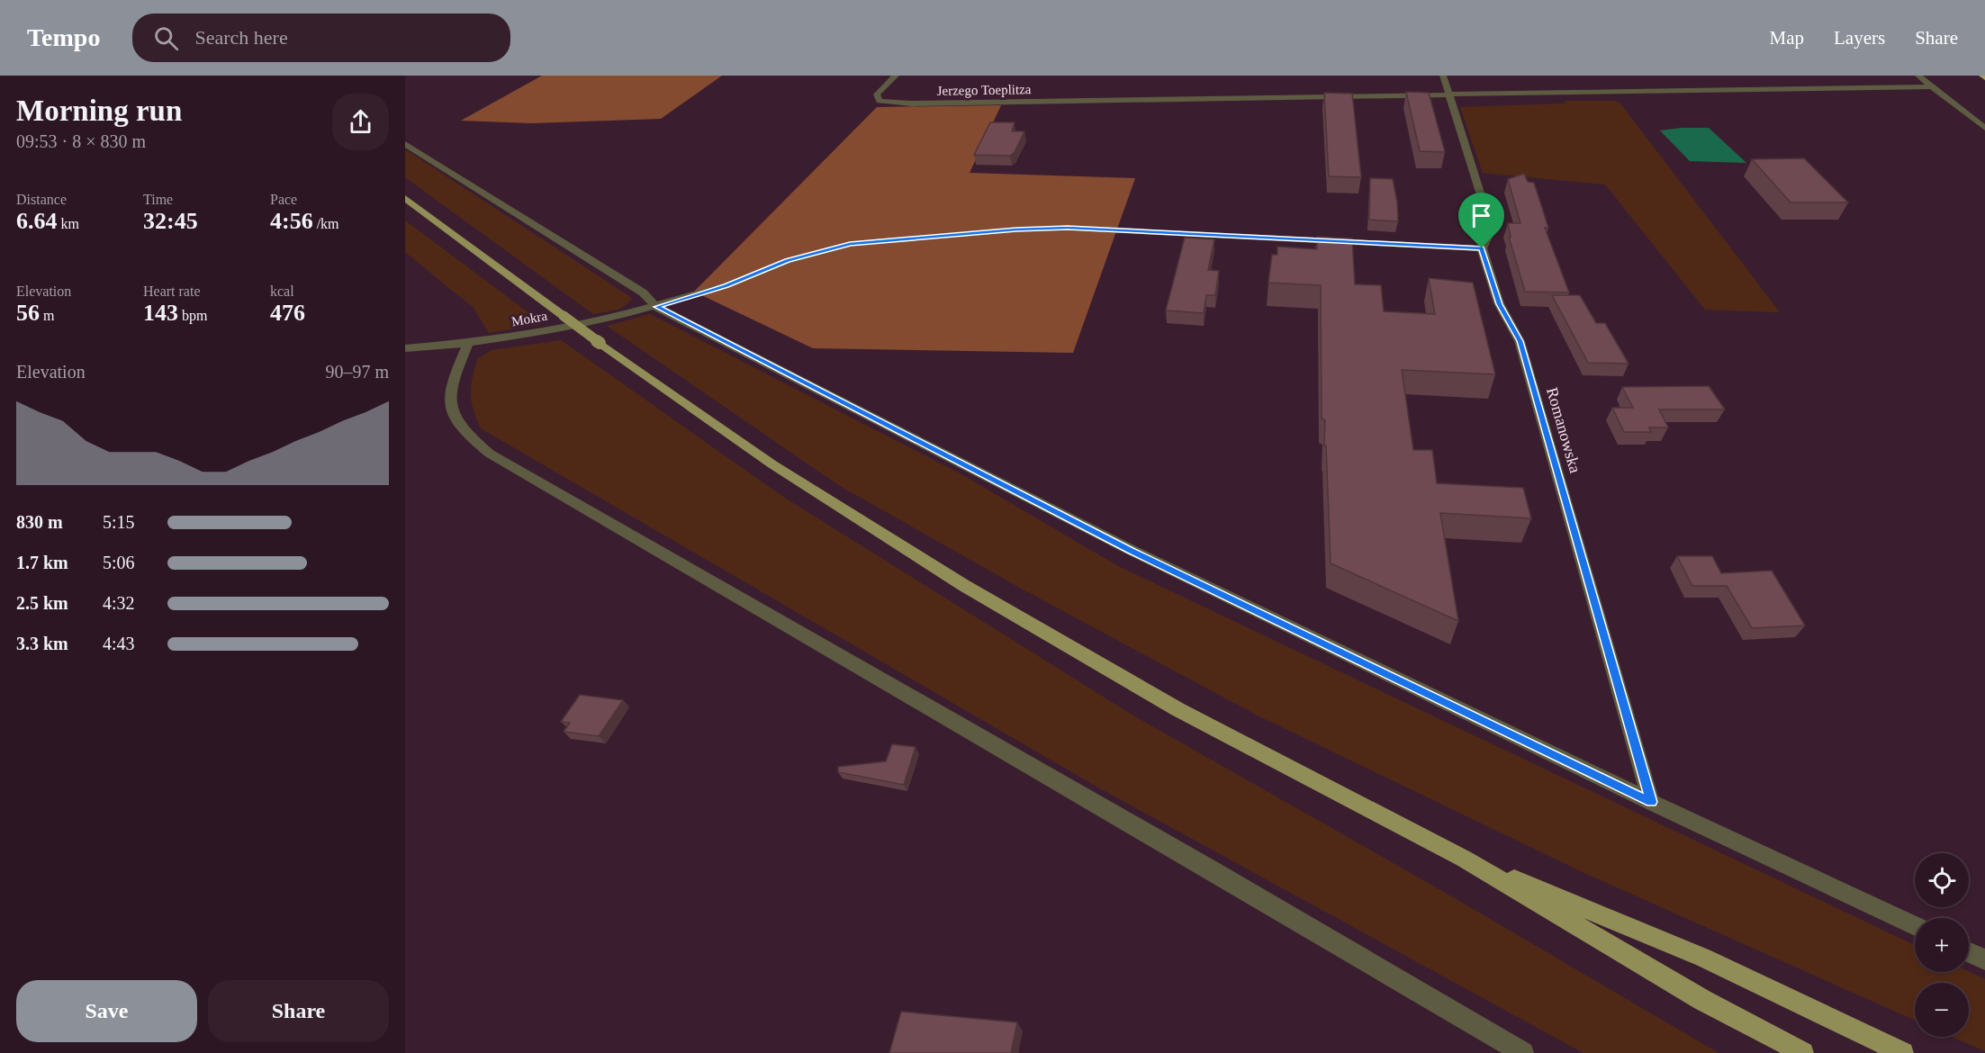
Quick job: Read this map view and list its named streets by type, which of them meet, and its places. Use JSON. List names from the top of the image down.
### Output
{
  "streets": {
    "street": ["Jerzego Toeplitza", "Mokra", "Romanowska"]
  },
  "crossings": [
    ["Mokra", "Romanowska"]
  ],
  "page": {
    "header": "Tempo",
    "search": "Search here",
    "nav": ["Map", "Layers", "Share"],
    "heading": ["Morning run", "09:53 · 8 × 830 m"],
    "stats": [
      ["Distance", "6.64 km"],
      ["Time", "32:45"],
      ["Pace", "4:56 /km"],
      ["Elevation", "56 m"],
      ["Heart rate", "143 bpm"],
      ["kcal", "476"]
    ],
    "chart": ["Elevation", "90–97 m"],
    "list": [
      {
        "name": "830 m",
        "note": "5:15"
      },
      {
        "name": "1.7 km",
        "note": "5:06"
      },
      {
        "name": "2.5 km",
        "note": "4:32"
      },
      {
        "name": "3.3 km",
        "note": "4:43"
      }
    ],
    "map_buttons": ["+", "−"],
    "buttons": ["Save", "Share"]
  }
}
